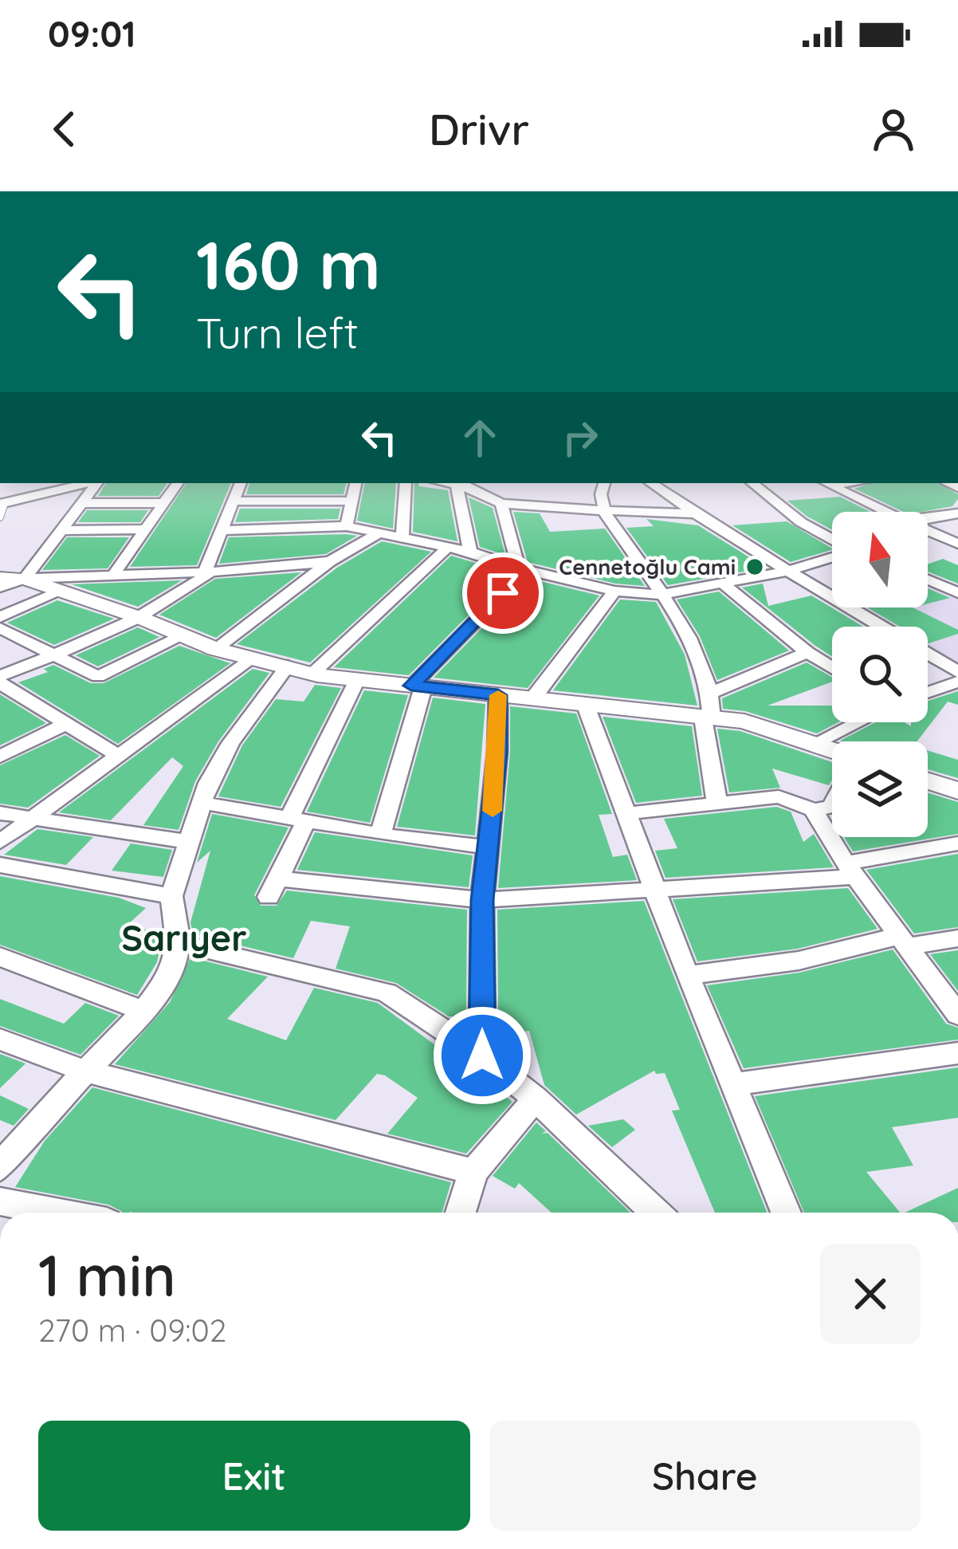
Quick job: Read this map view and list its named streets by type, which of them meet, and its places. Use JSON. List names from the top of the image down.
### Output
{
  "districts": ["Sarıyer"],
  "places": ["Cennetoğlu Cami"],
  "north": "top",
  "page": {
    "status": "09:01",
    "header": "Drivr",
    "turn": ["160 m", "Turn left"],
    "heading": ["1 min", "270 m · 09:02"],
    "buttons": ["Exit", "Share"]
  }
}
